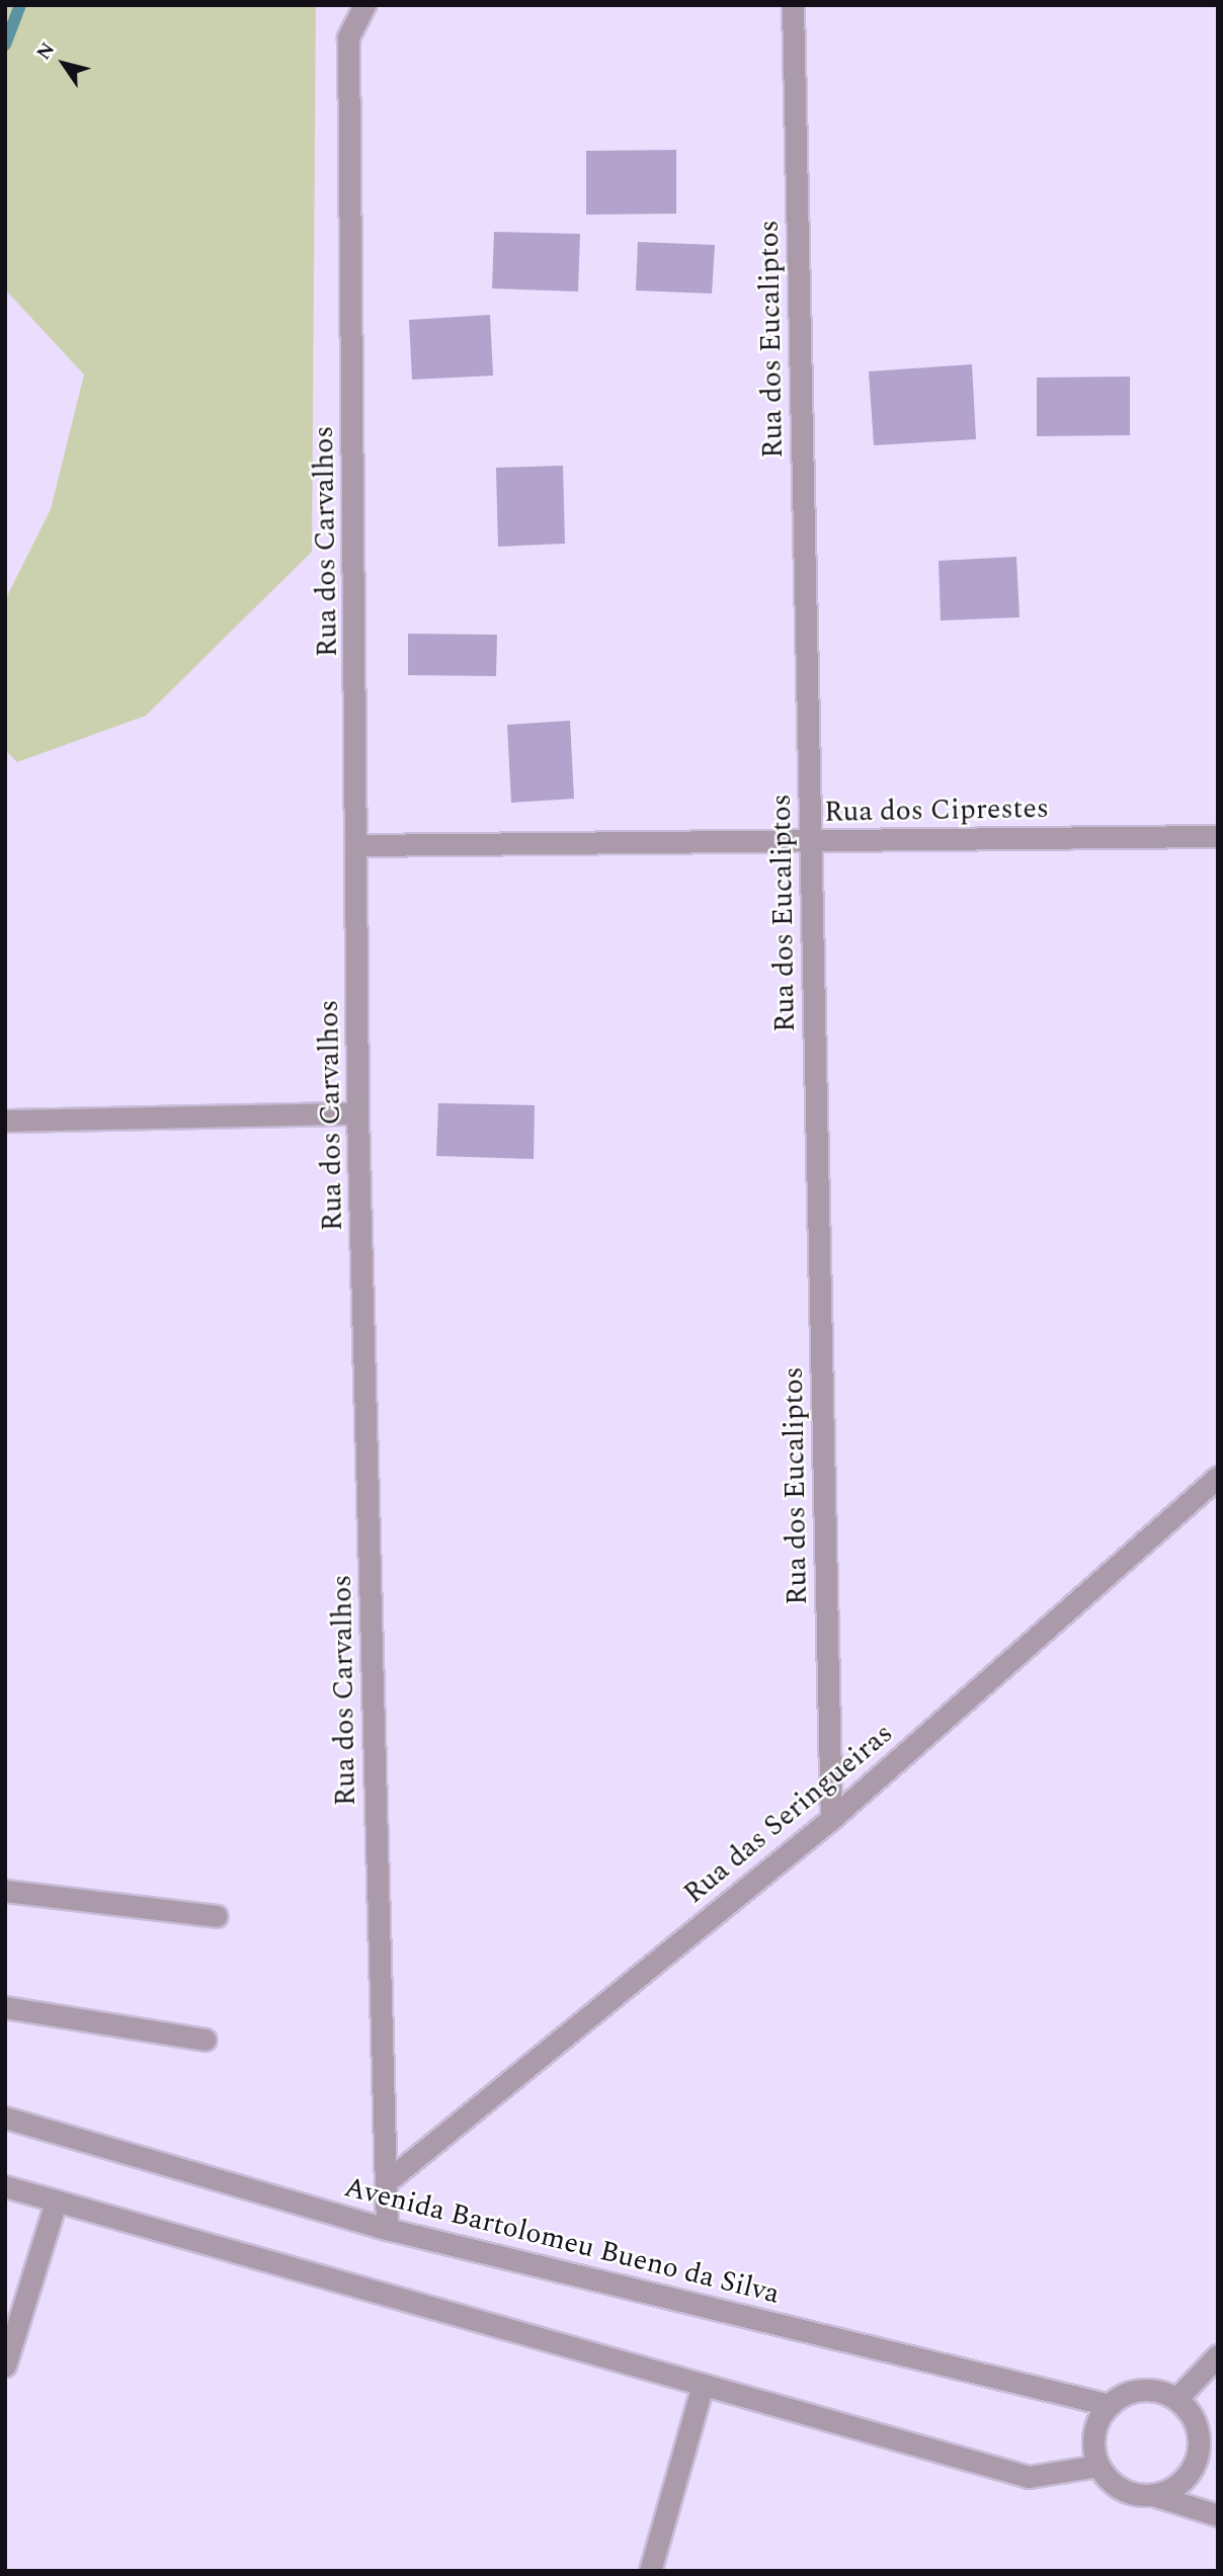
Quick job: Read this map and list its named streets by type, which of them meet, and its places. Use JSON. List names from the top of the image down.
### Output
{
  "streets": {
    "street": [
      "Rua dos Eucaliptos",
      "Rua dos Carvalhos",
      "Rua dos Ciprestes",
      "Rua das Seringueiras",
      "Avenida Bartolomeu Bueno da Silva"
    ]
  },
  "crossings": [
    ["Rua dos Eucaliptos", "Rua dos Ciprestes"],
    ["Rua dos Eucaliptos", "Rua das Seringueiras"],
    ["Rua dos Carvalhos", "Rua dos Ciprestes"],
    ["Rua dos Carvalhos", "Rua das Seringueiras"],
    ["Rua dos Carvalhos", "Avenida Bartolomeu Bueno da Silva"]
  ],
  "north": "top left"
}
